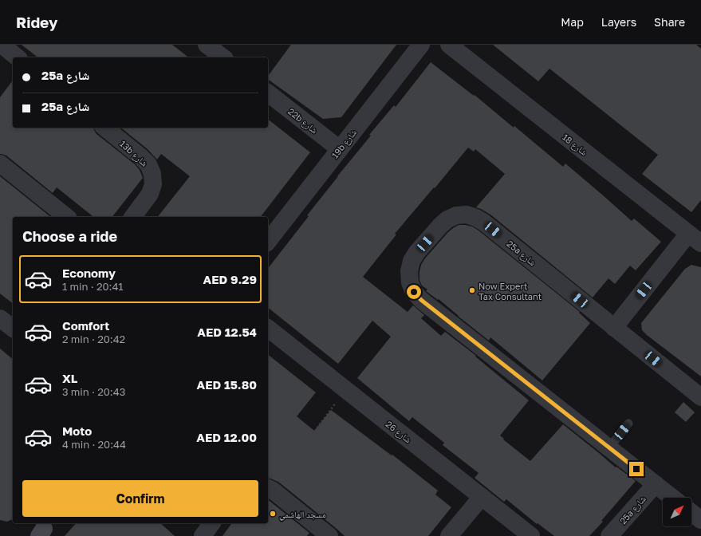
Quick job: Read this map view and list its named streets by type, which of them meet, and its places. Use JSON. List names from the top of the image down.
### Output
{
  "streets": {
    "street": [
      "22b شارع",
      "19b شارع",
      "شارع 18",
      "13b شارع",
      "25a شارع",
      "شارع 26"
    ]
  },
  "crossings": [
    ["22b شارع", "19b شارع"]
  ],
  "places": ["Now Expert Tax Consultant", "مسجد الهاشمي"],
  "north": "top right",
  "page": {
    "header": "Ridey",
    "nav": ["Map", "Layers", "Share"],
    "banner": ["25a شارع", "25a شارع"],
    "heading": "Choose a ride",
    "list": [
      {
        "name": "Economy",
        "note": "1 min · 20:41",
        "value": "AED 9.29"
      },
      {
        "name": "Comfort",
        "note": "2 min · 20:42",
        "value": "AED 12.54"
      },
      {
        "name": "XL",
        "note": "3 min · 20:43",
        "value": "AED 15.80"
      },
      {
        "name": "Moto",
        "note": "4 min · 20:44",
        "value": "AED 12.00"
      }
    ],
    "buttons": "Confirm"
  }
}
